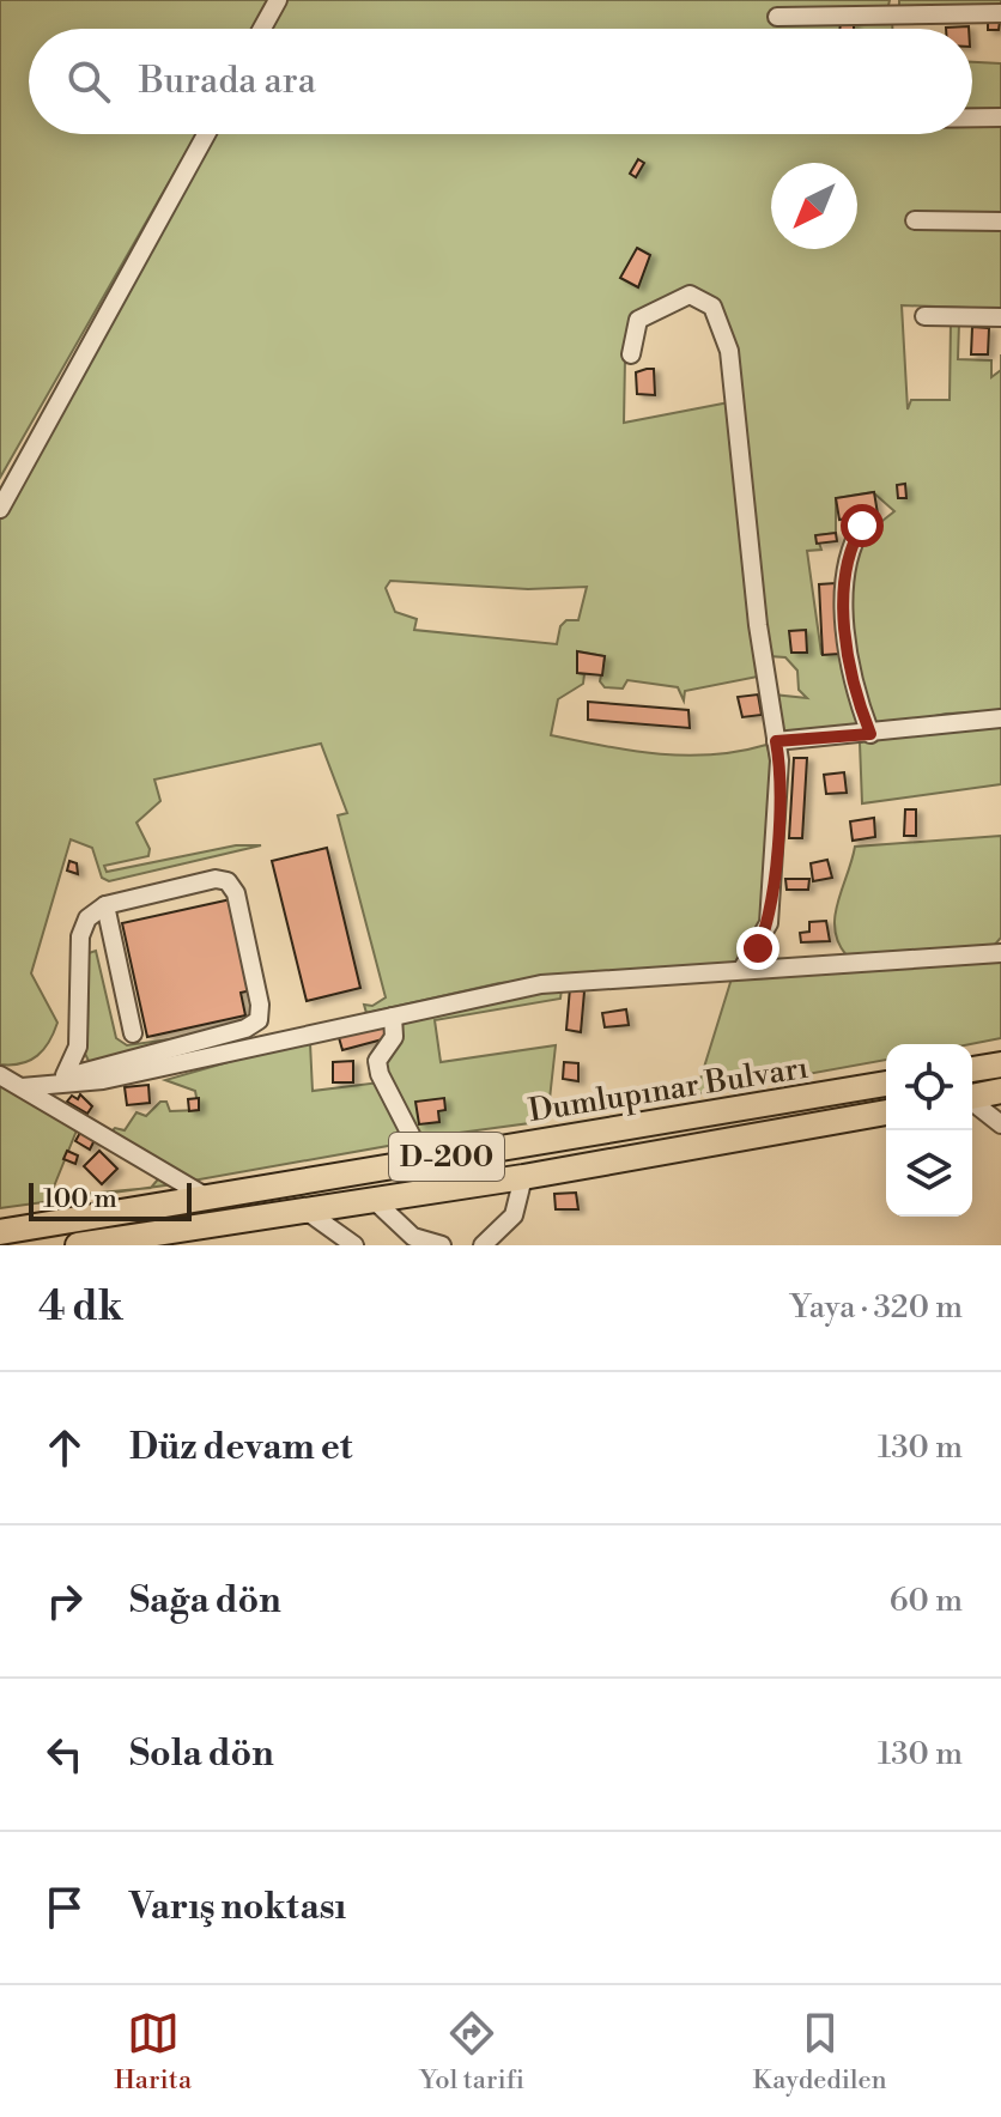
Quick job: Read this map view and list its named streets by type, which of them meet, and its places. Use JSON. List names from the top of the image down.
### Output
{
  "streets": {
    "highway": ["Dumlupınar Bulvarı", "D-200"]
  },
  "scale_bar": "100 m",
  "north": "bottom left",
  "page": {
    "search": "Burada ara",
    "scale": "100 m",
    "heading": ["4 dk", "Yaya · 320 m"],
    "list": [
      ["Düz devam et", "130 m"],
      ["Sağa dön", "60 m"],
      ["Sola dön", "130 m"],
      "Varış noktası"
    ],
    "nav": ["Harita", "Yol tarifi", "Kaydedilen"]
  }
}
